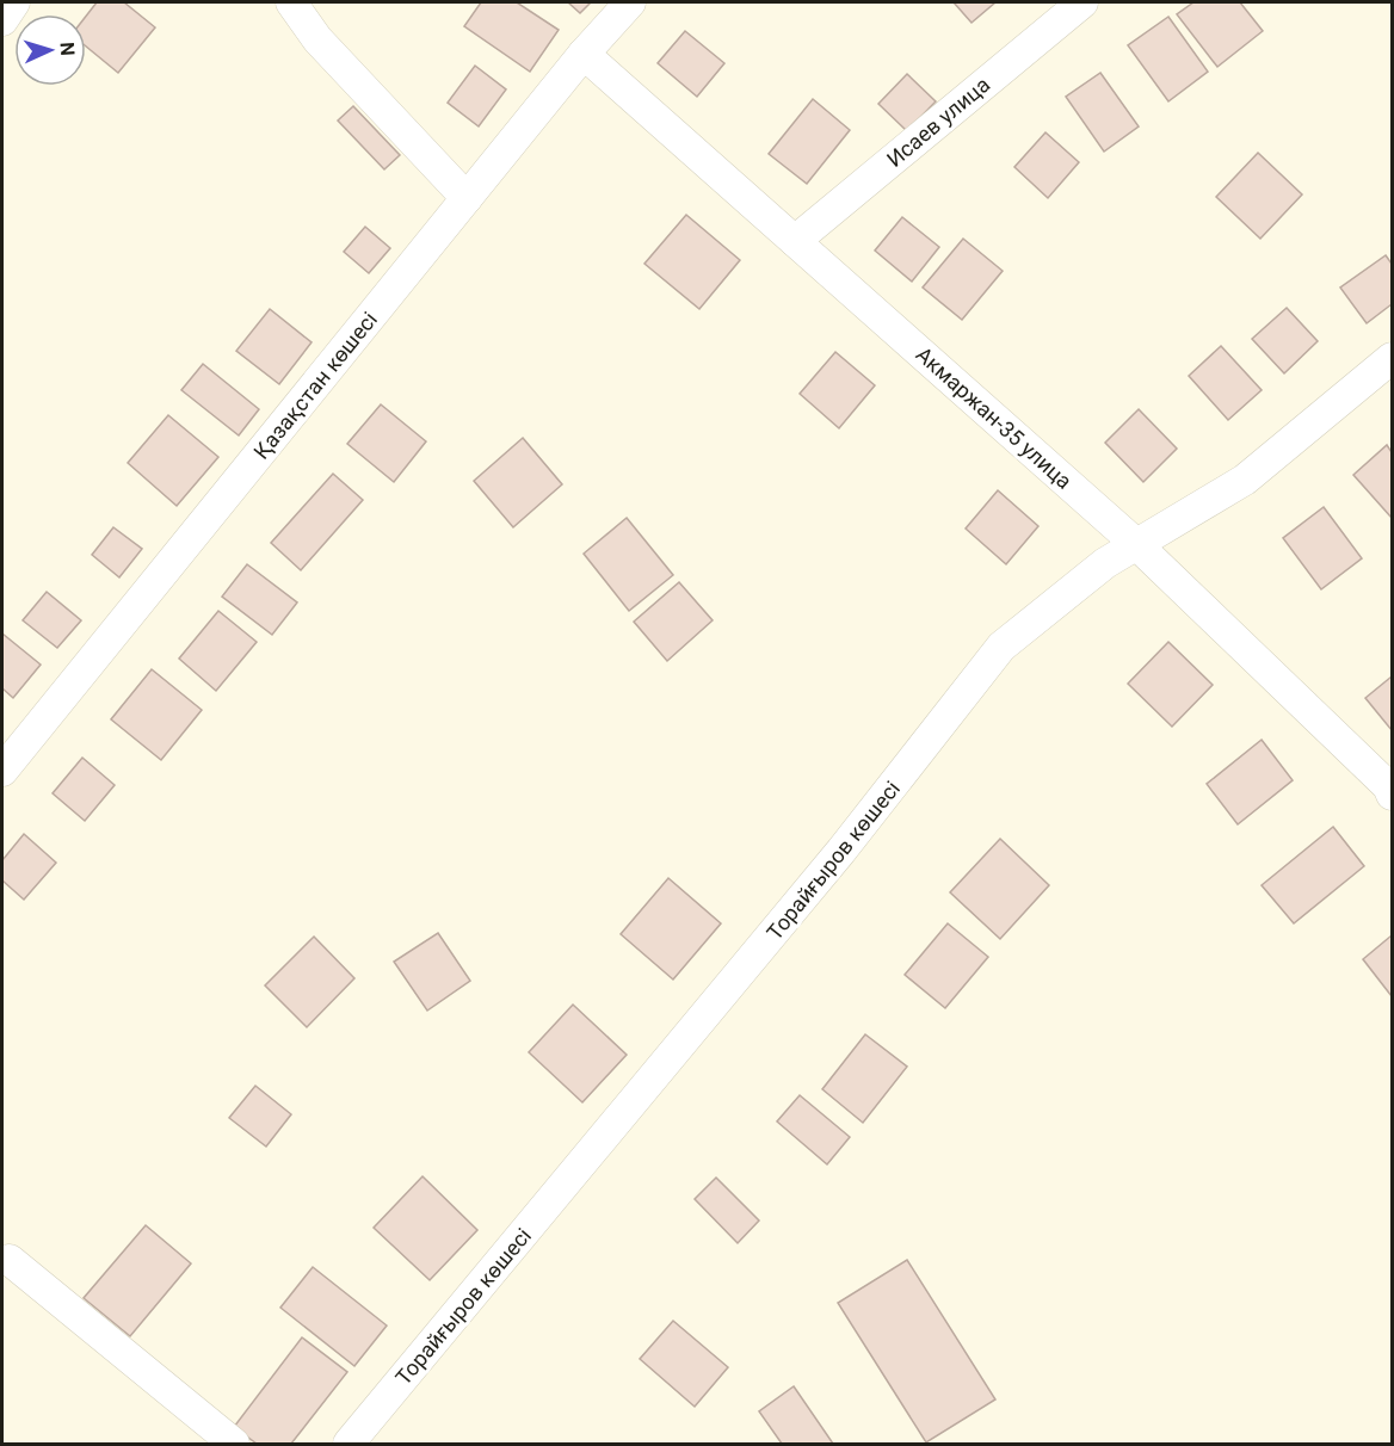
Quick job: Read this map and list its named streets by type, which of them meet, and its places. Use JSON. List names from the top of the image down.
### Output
{
  "streets": {
    "street": [
      "Исаев улица",
      "Қазақстан көшесі",
      "Акмаржан-35 улица",
      "Торайғыров көшесі"
    ]
  },
  "crossings": [
    ["Исаев улица", "Акмаржан-35 улица"],
    ["Қазақстан көшесі", "Акмаржан-35 улица"],
    ["Акмаржан-35 улица", "Торайғыров көшесі"]
  ],
  "north": "right"
}
